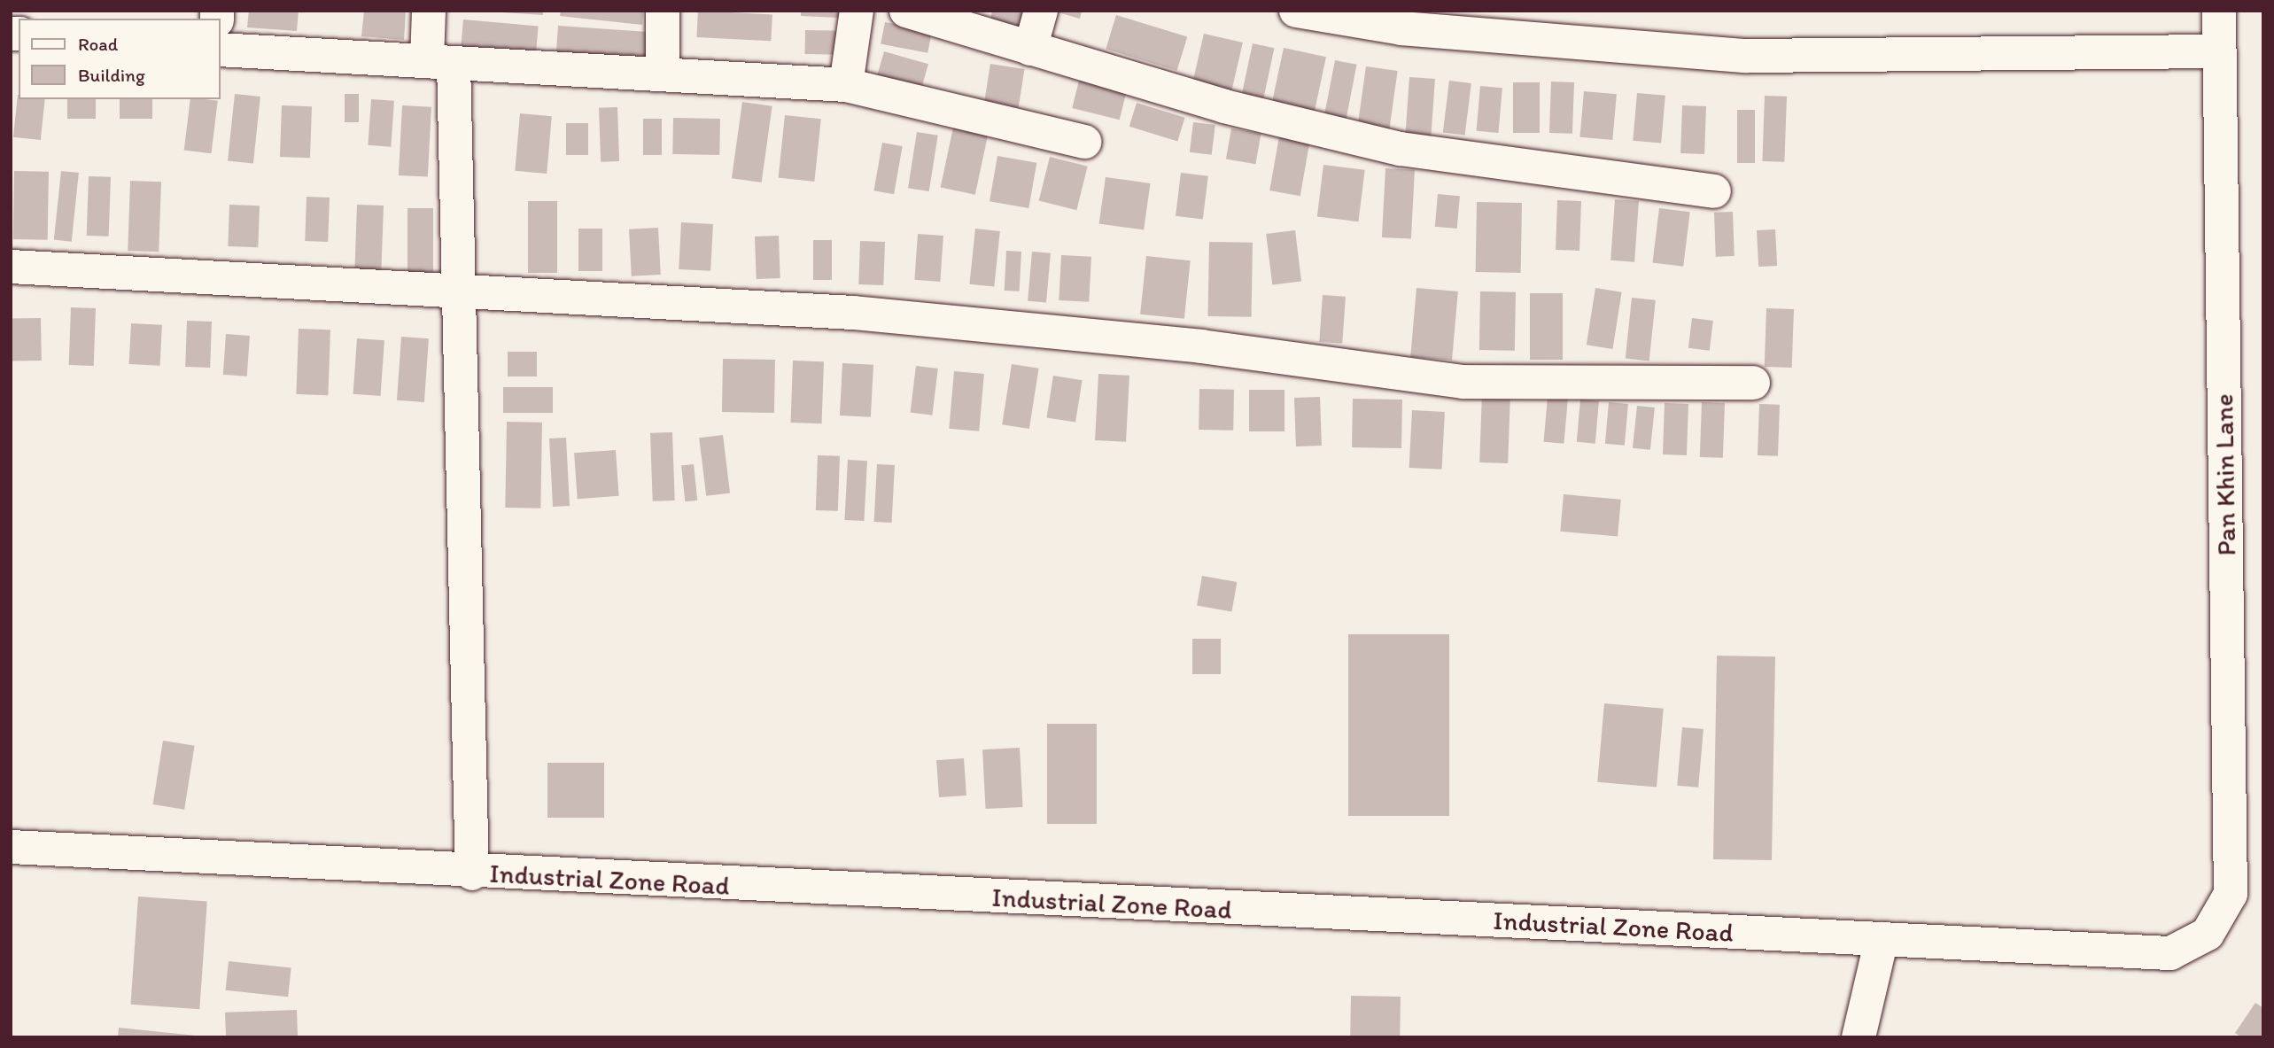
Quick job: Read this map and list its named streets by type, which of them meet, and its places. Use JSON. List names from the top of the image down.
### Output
{
  "streets": {
    "street": ["Pan Khin Lane", "Industrial Zone Road"]
  },
  "crossings": [
    ["Pan Khin Lane", "Industrial Zone Road"]
  ],
  "legend": ["Road", "Building"]
}
